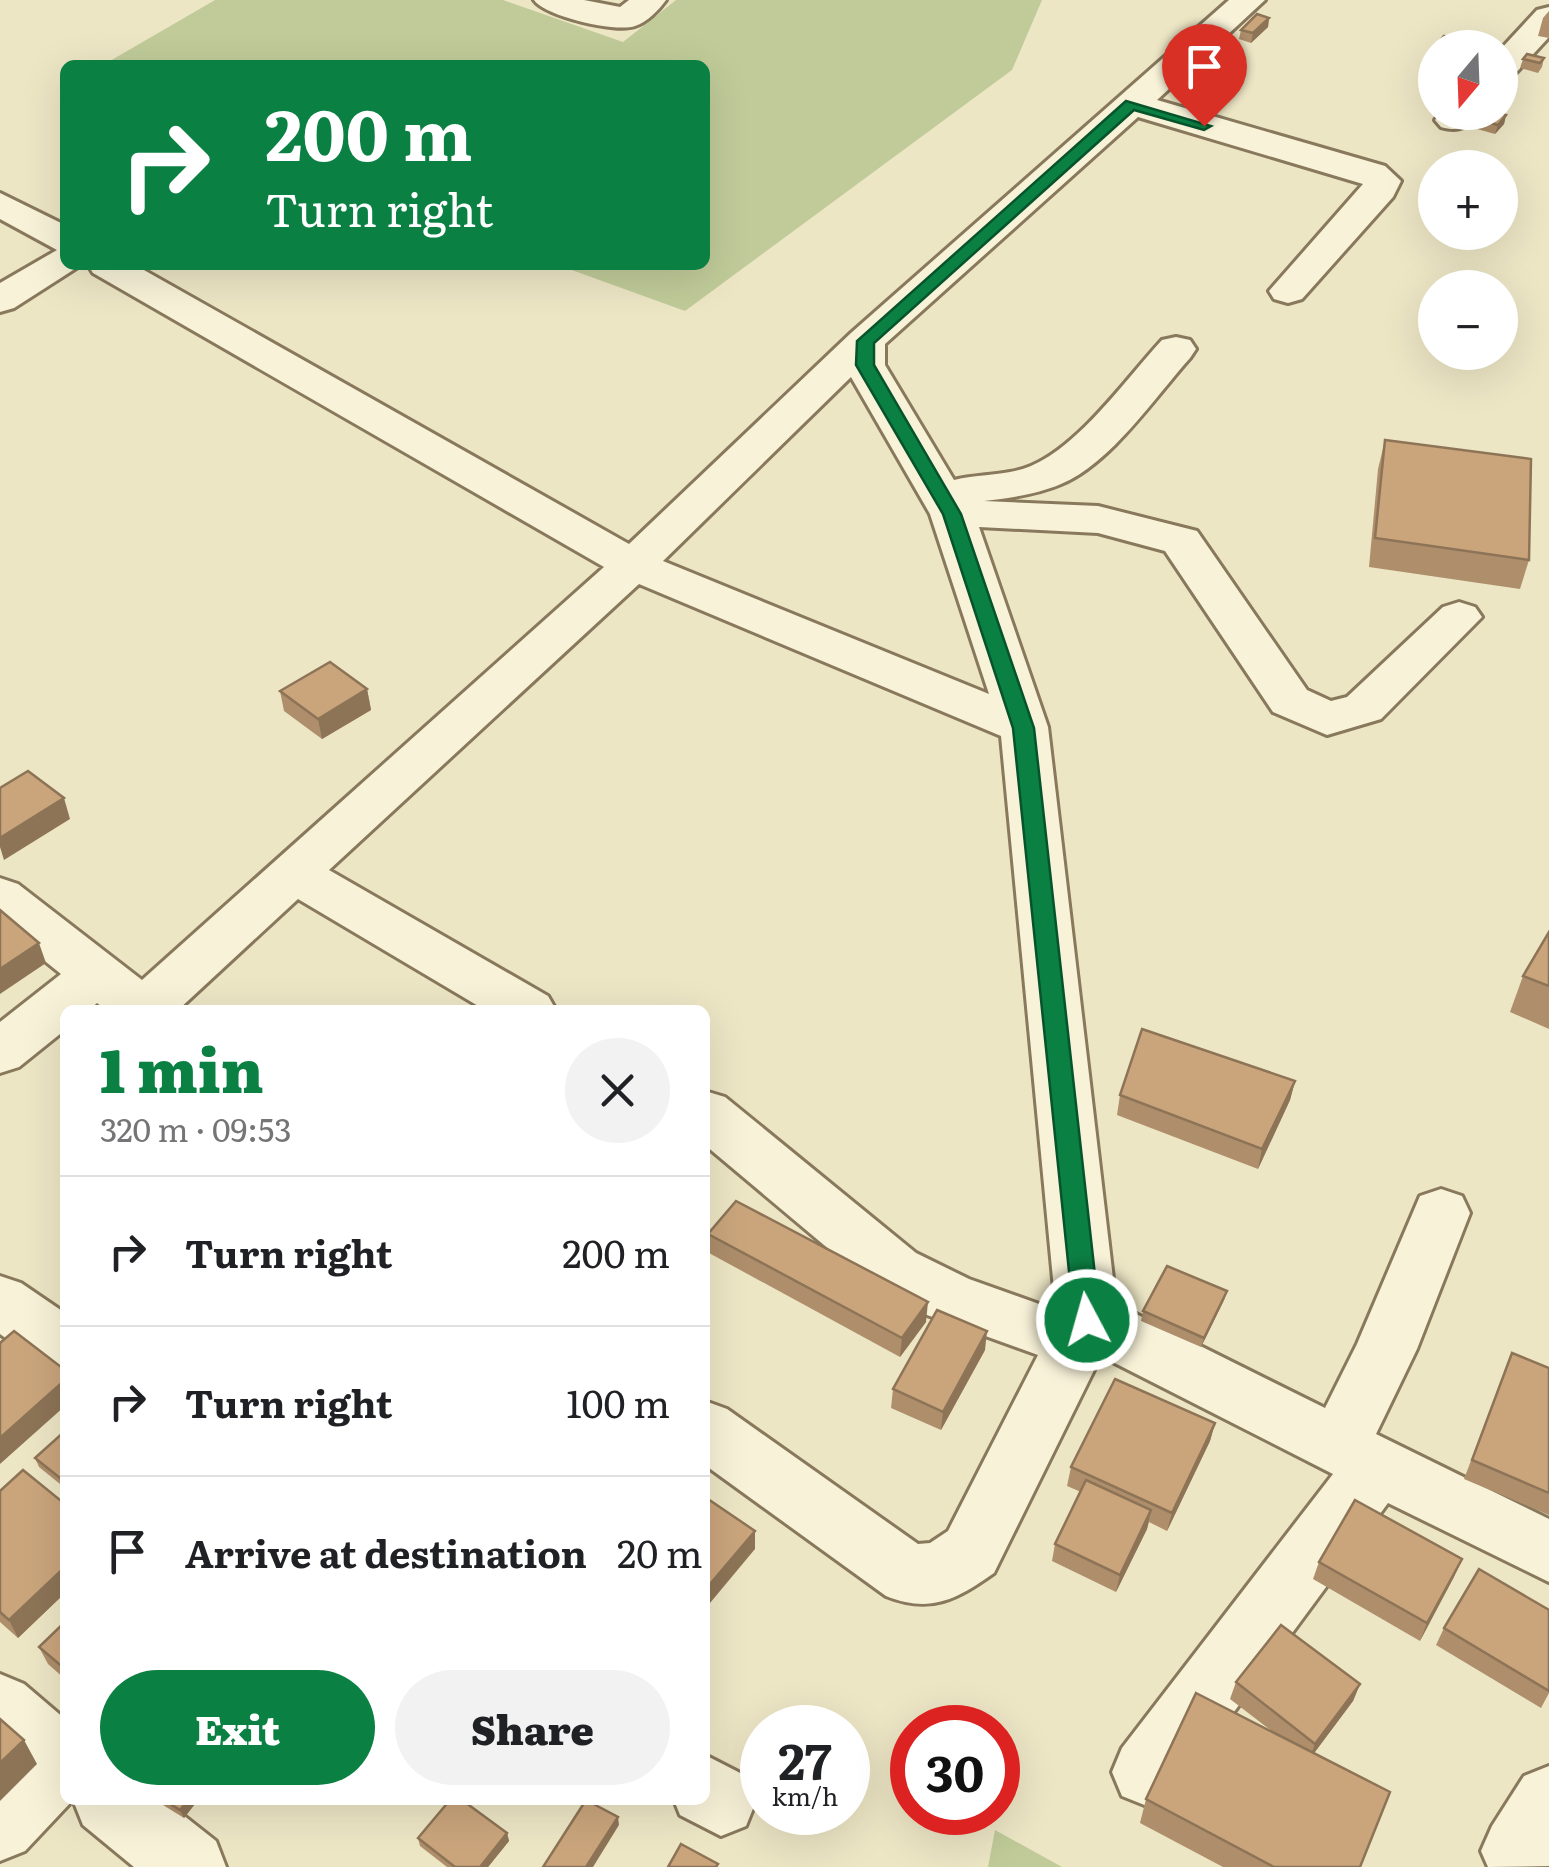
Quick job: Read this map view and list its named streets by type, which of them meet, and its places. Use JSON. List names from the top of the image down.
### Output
{
  "north": "bottom",
  "page": {
    "map_buttons": ["+", "−"],
    "turn": ["200 m", "Turn right"],
    "heading": ["1 min", "320 m · 09:53"],
    "list": [
      {
        "name": "Turn right",
        "value": "200 m"
      },
      {
        "name": "Turn right",
        "value": "100 m"
      },
      {
        "name": "Arrive at destination",
        "value": "20 m"
      }
    ],
    "buttons": ["Exit", "Share"],
    "speed": "27 km/h",
    "limit": "30"
  }
}
